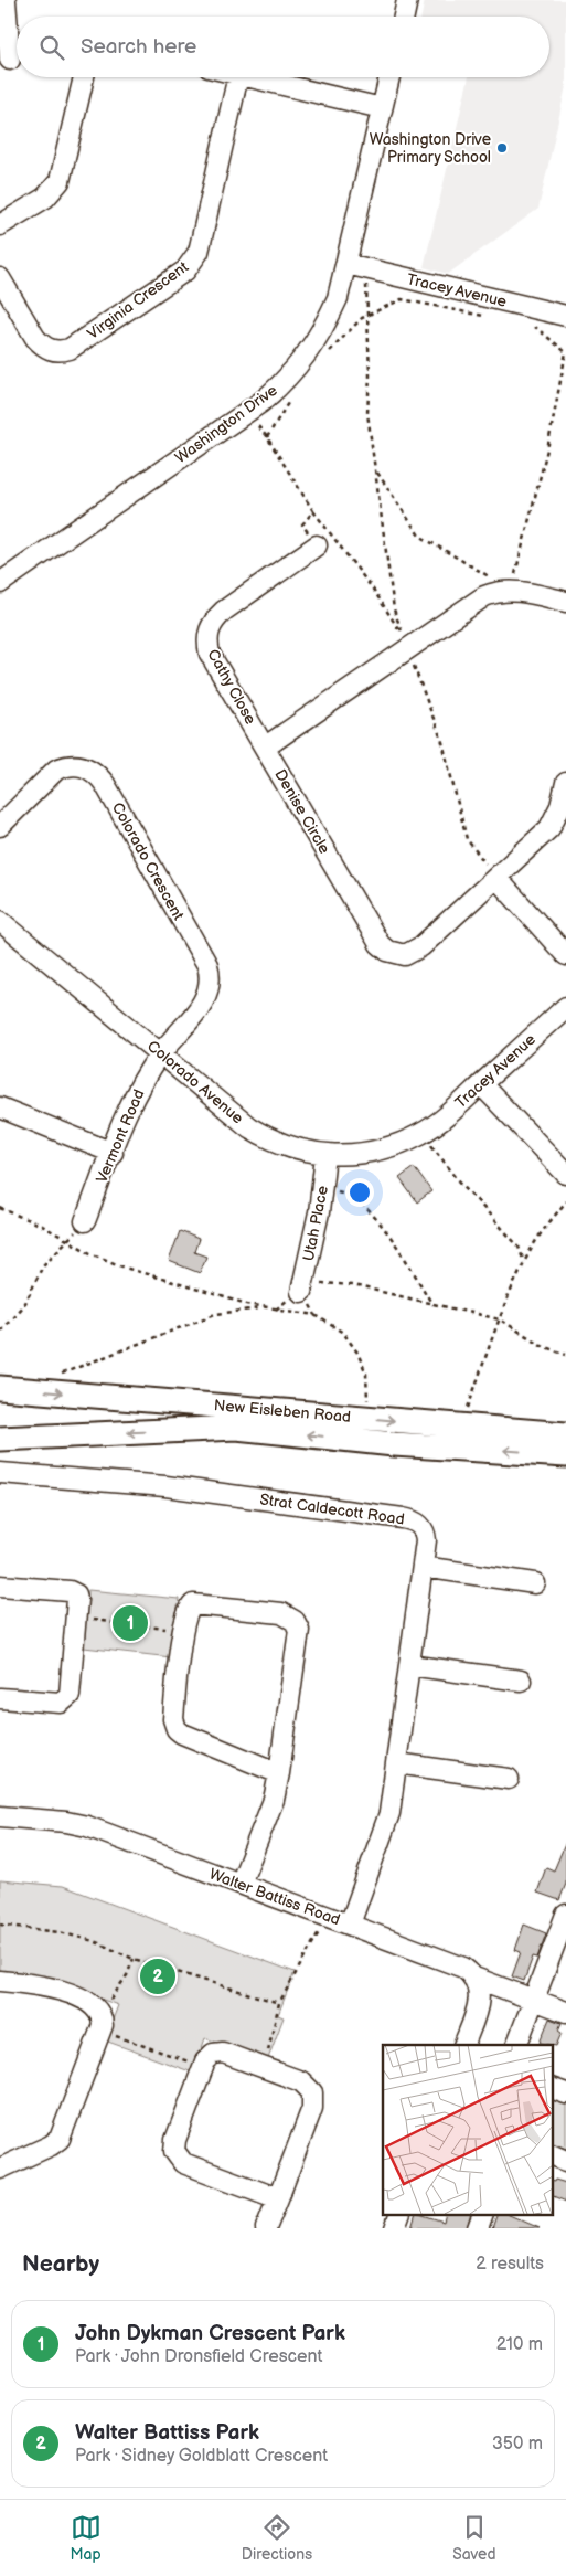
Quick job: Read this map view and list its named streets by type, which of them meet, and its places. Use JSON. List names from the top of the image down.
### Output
{
  "streets": {
    "main road": ["New Eisleben Road"],
    "street": [
      "Tracey Avenue",
      "Virginia Crescent",
      "Washington Drive",
      "Cathy Close",
      "Denise Circle",
      "Colorado Crescent",
      "Colorado Avenue",
      "Vermont Road",
      "Utah Place",
      "Strat Caldecott Road",
      "Walter Battiss Road"
    ]
  },
  "crossings": [
    ["Tracey Avenue", "Washington Drive"],
    ["Tracey Avenue", "Colorado Avenue"],
    ["Cathy Close", "Denise Circle"],
    ["Colorado Crescent", "Colorado Avenue"],
    ["Colorado Crescent", "Vermont Road"],
    ["Colorado Avenue", "Vermont Road"],
    ["Colorado Avenue", "Utah Place"],
    ["Strat Caldecott Road", "Walter Battiss Road"]
  ],
  "places": ["Washington Drive Primary School"],
  "page": {
    "search": "Search here",
    "pins": ["1", "2"],
    "heading": ["Nearby", "2 results"],
    "list": [
      {
        "mark": "1",
        "name": "John Dykman Crescent Park",
        "note": "Park · John Dronsfield Crescent",
        "value": "210 m"
      },
      {
        "mark": "2",
        "name": "Walter Battiss Park",
        "note": "Park · Sidney Goldblatt Crescent",
        "value": "350 m"
      }
    ],
    "nav": ["Map", "Directions", "Saved"]
  }
}
